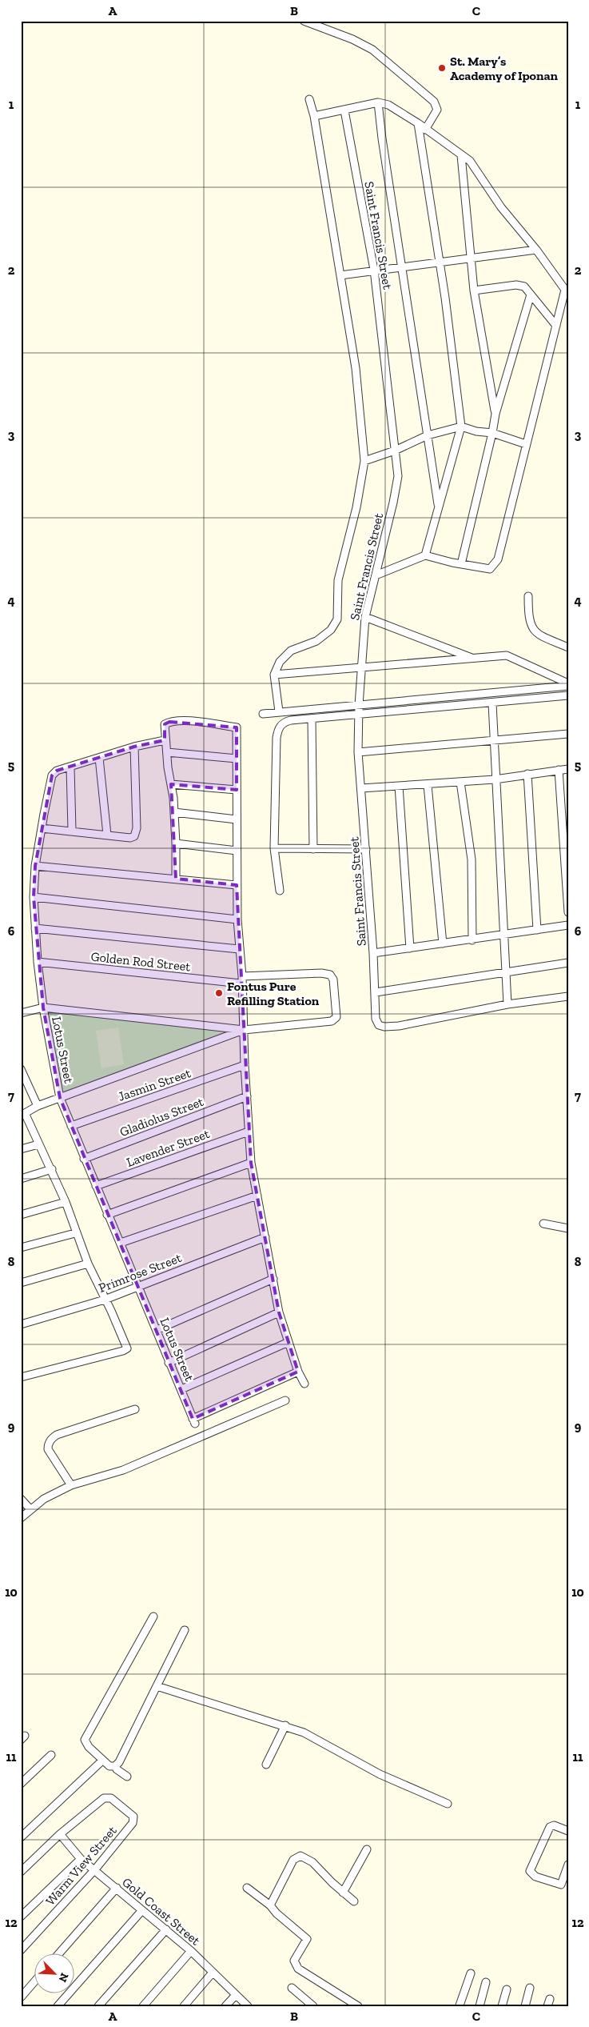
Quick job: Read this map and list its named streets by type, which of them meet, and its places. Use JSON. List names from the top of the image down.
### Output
{
  "streets": {
    "street": [
      "Saint Francis Street",
      "Golden Rod Street",
      "Lotus Street",
      "Jasmin Street",
      "Gladiolus Street",
      "Lavender Street",
      "Primrose Street",
      "Warm View Street",
      "Gold Coast Street"
    ]
  },
  "crossings": [
    ["Golden Rod Street", "Lotus Street"],
    ["Lotus Street", "Jasmin Street"],
    ["Lotus Street", "Gladiolus Street"],
    ["Lotus Street", "Lavender Street"],
    ["Lotus Street", "Primrose Street"],
    ["Warm View Street", "Gold Coast Street"]
  ],
  "places": ["St. Mary’s Academy of Iponan", "Fontus Pure Refilling Station"],
  "north": "bottom right",
  "grid": {
    "columns": ["A", "B", "C"],
    "rows": [
      "1",
      "2",
      "3",
      "4",
      "5",
      "6",
      "7",
      "8",
      "9",
      "10",
      "11",
      "12"
    ]
  }
}
